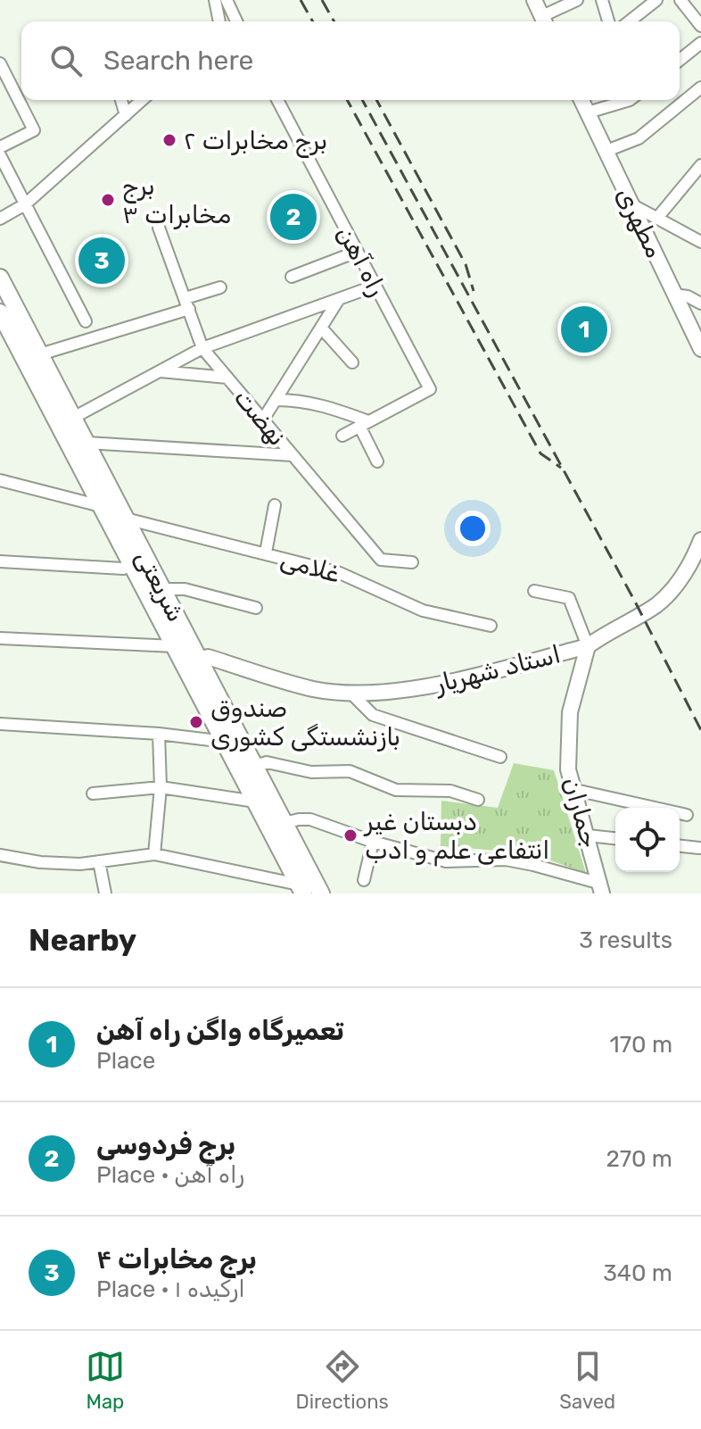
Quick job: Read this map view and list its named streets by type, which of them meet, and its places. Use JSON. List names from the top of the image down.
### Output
{
  "streets": {
    "main road": ["شریعتی"],
    "street": [
      "مطهری",
      "راه آهن",
      "نهضت",
      "غلامی",
      "استاد شهریار",
      "جماران"
    ]
  },
  "crossings": [
    ["غلامی", "شریعتی"],
    ["شریعتی", "استاد شهریار"],
    ["استاد شهریار", "جماران"]
  ],
  "places": [
    "برج مخابرات ۲",
    "برج مخابرات ۳",
    "صندوق بازنشستگی کشوری",
    "دبستان غیر انتفاعی علم و ادب"
  ],
  "page": {
    "search": "Search here",
    "pins": ["2", "3", "1"],
    "heading": ["Nearby", "3 results"],
    "list": [
      {
        "mark": "1",
        "name": "تعمیرگاه واگن راه آهن",
        "note": "Place",
        "value": "170 m"
      },
      {
        "mark": "2",
        "name": "برج فردوسی",
        "note": "Place · راه آهن",
        "value": "270 m"
      },
      {
        "mark": "3",
        "name": "برج مخابرات ۴",
        "note": "Place · ارکیده ۱",
        "value": "340 m"
      }
    ],
    "nav": ["Map", "Directions", "Saved"]
  }
}
